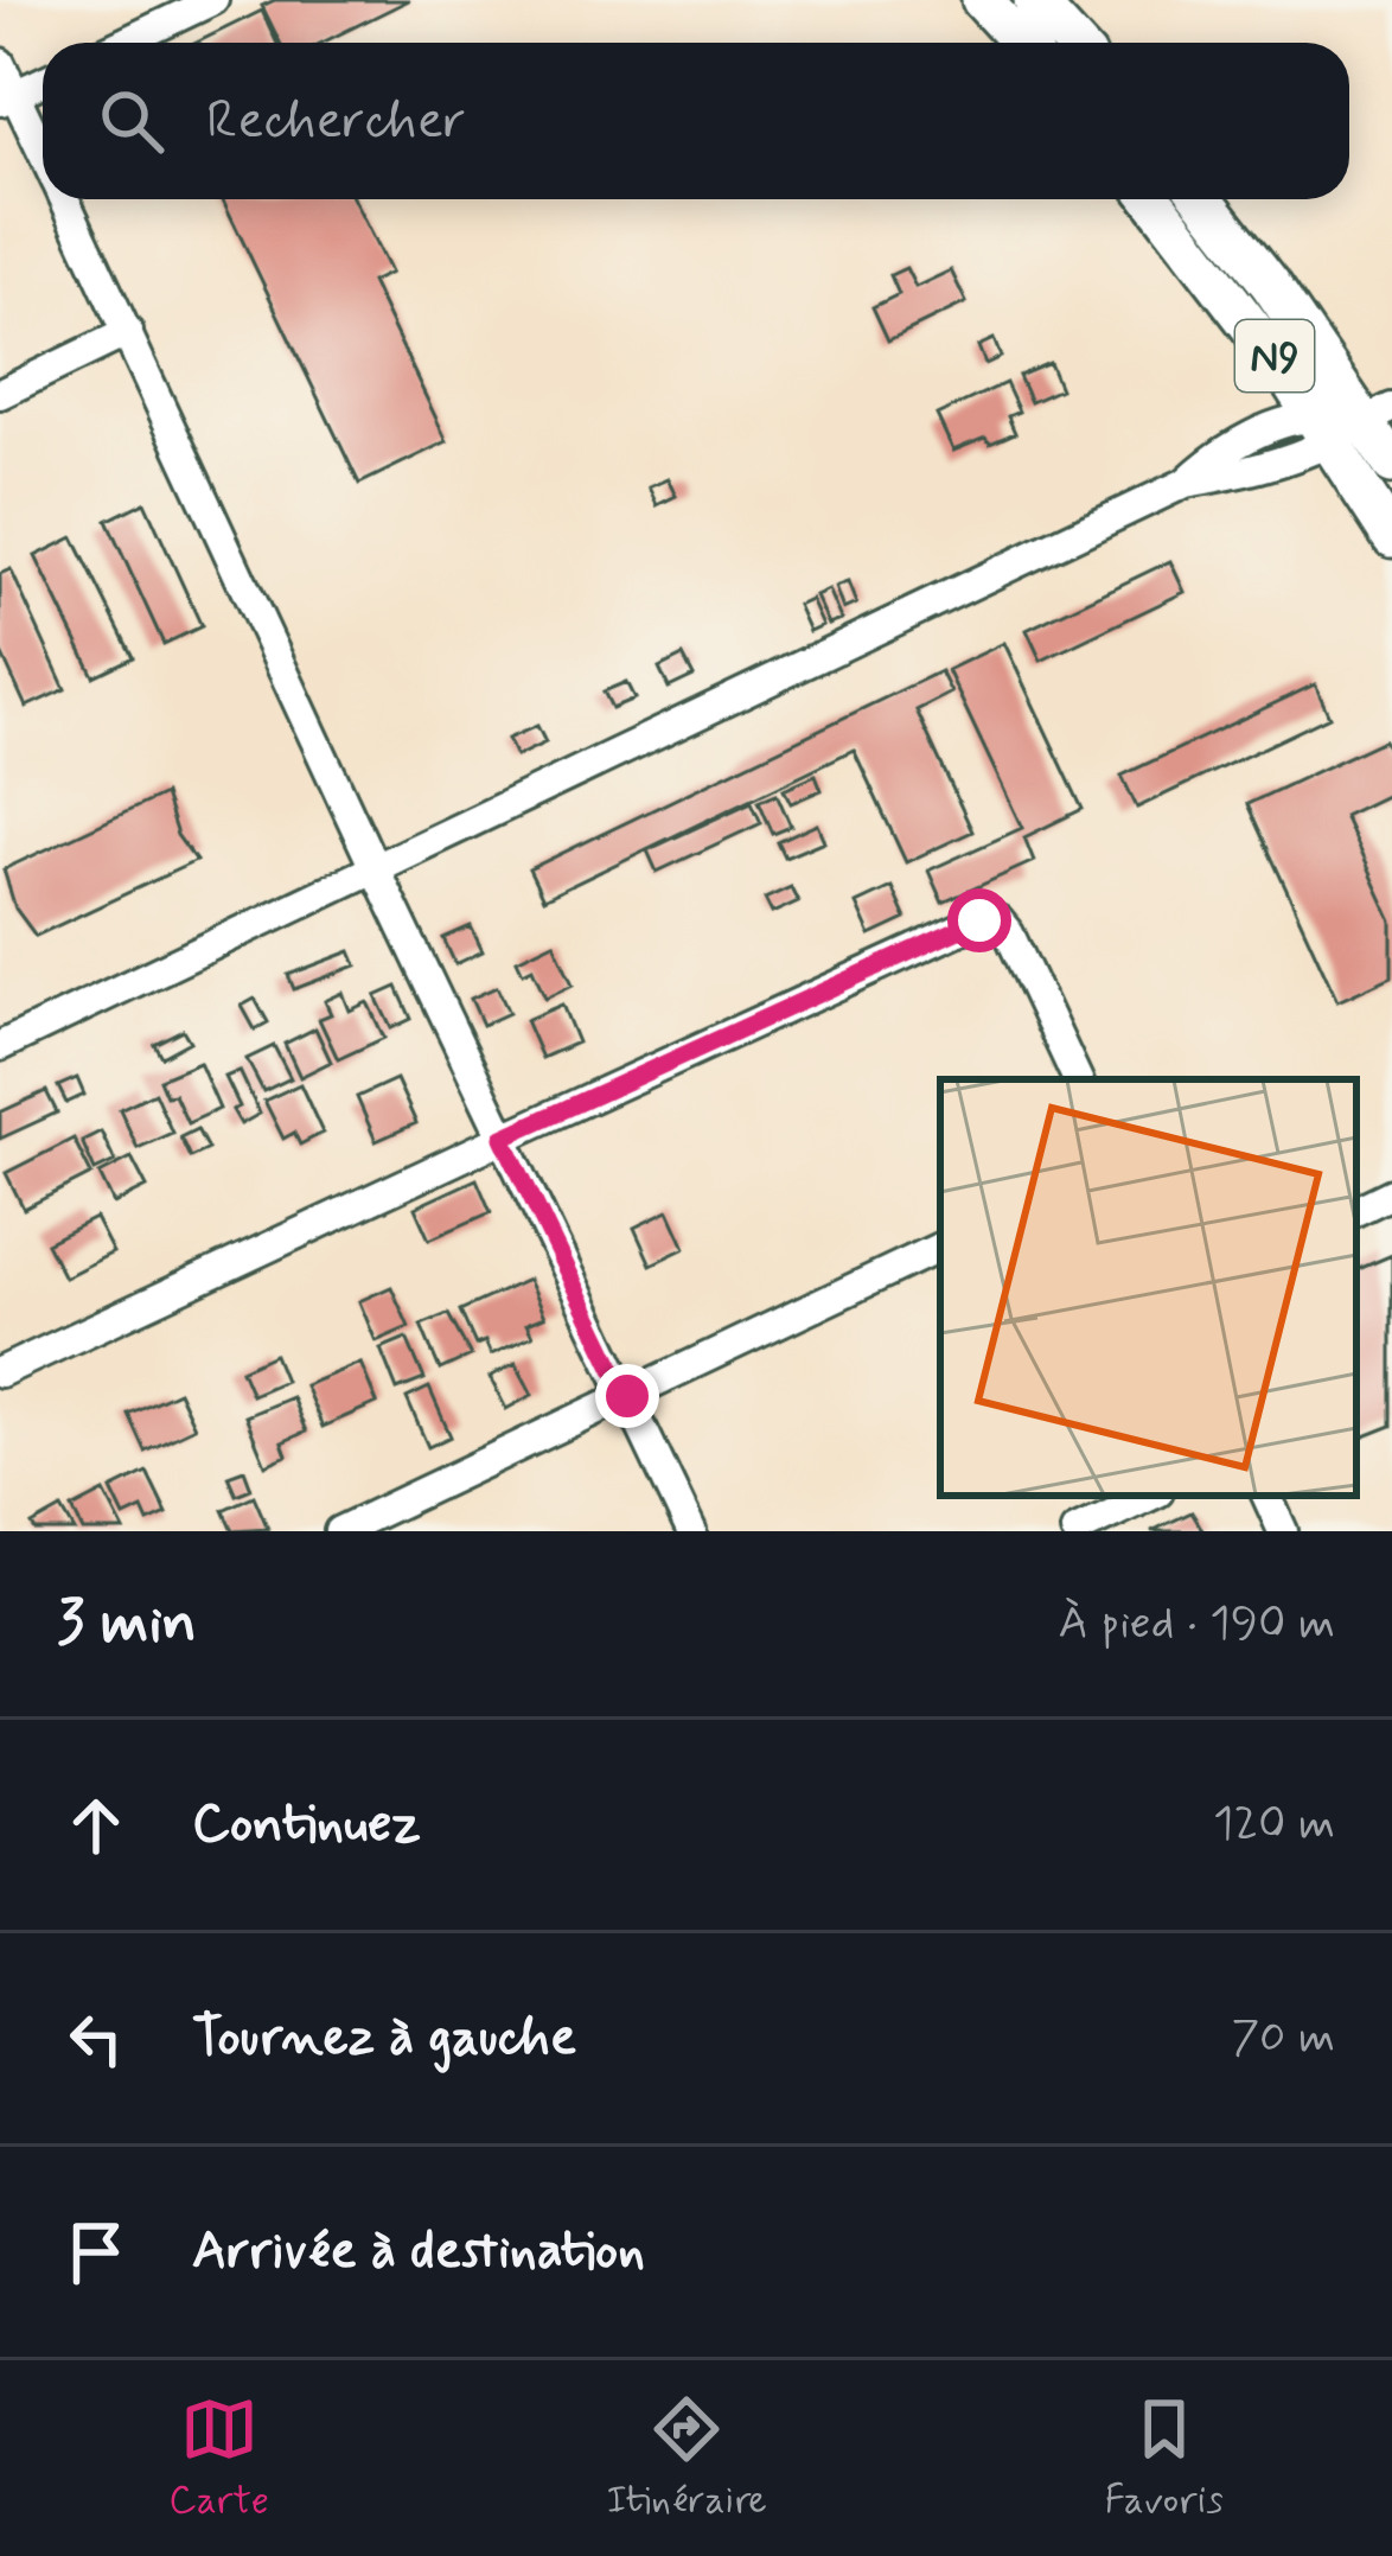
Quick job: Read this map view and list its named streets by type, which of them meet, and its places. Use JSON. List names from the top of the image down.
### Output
{
  "streets": {
    "highway": ["N9"]
  },
  "page": {
    "search": "Rechercher",
    "heading": ["3 min", "À pied · 190 m"],
    "list": [
      ["Continuez", "120 m"],
      ["Tournez à gauche", "70 m"],
      "Arrivée à destination"
    ],
    "nav": ["Carte", "Itinéraire", "Favoris"]
  }
}
